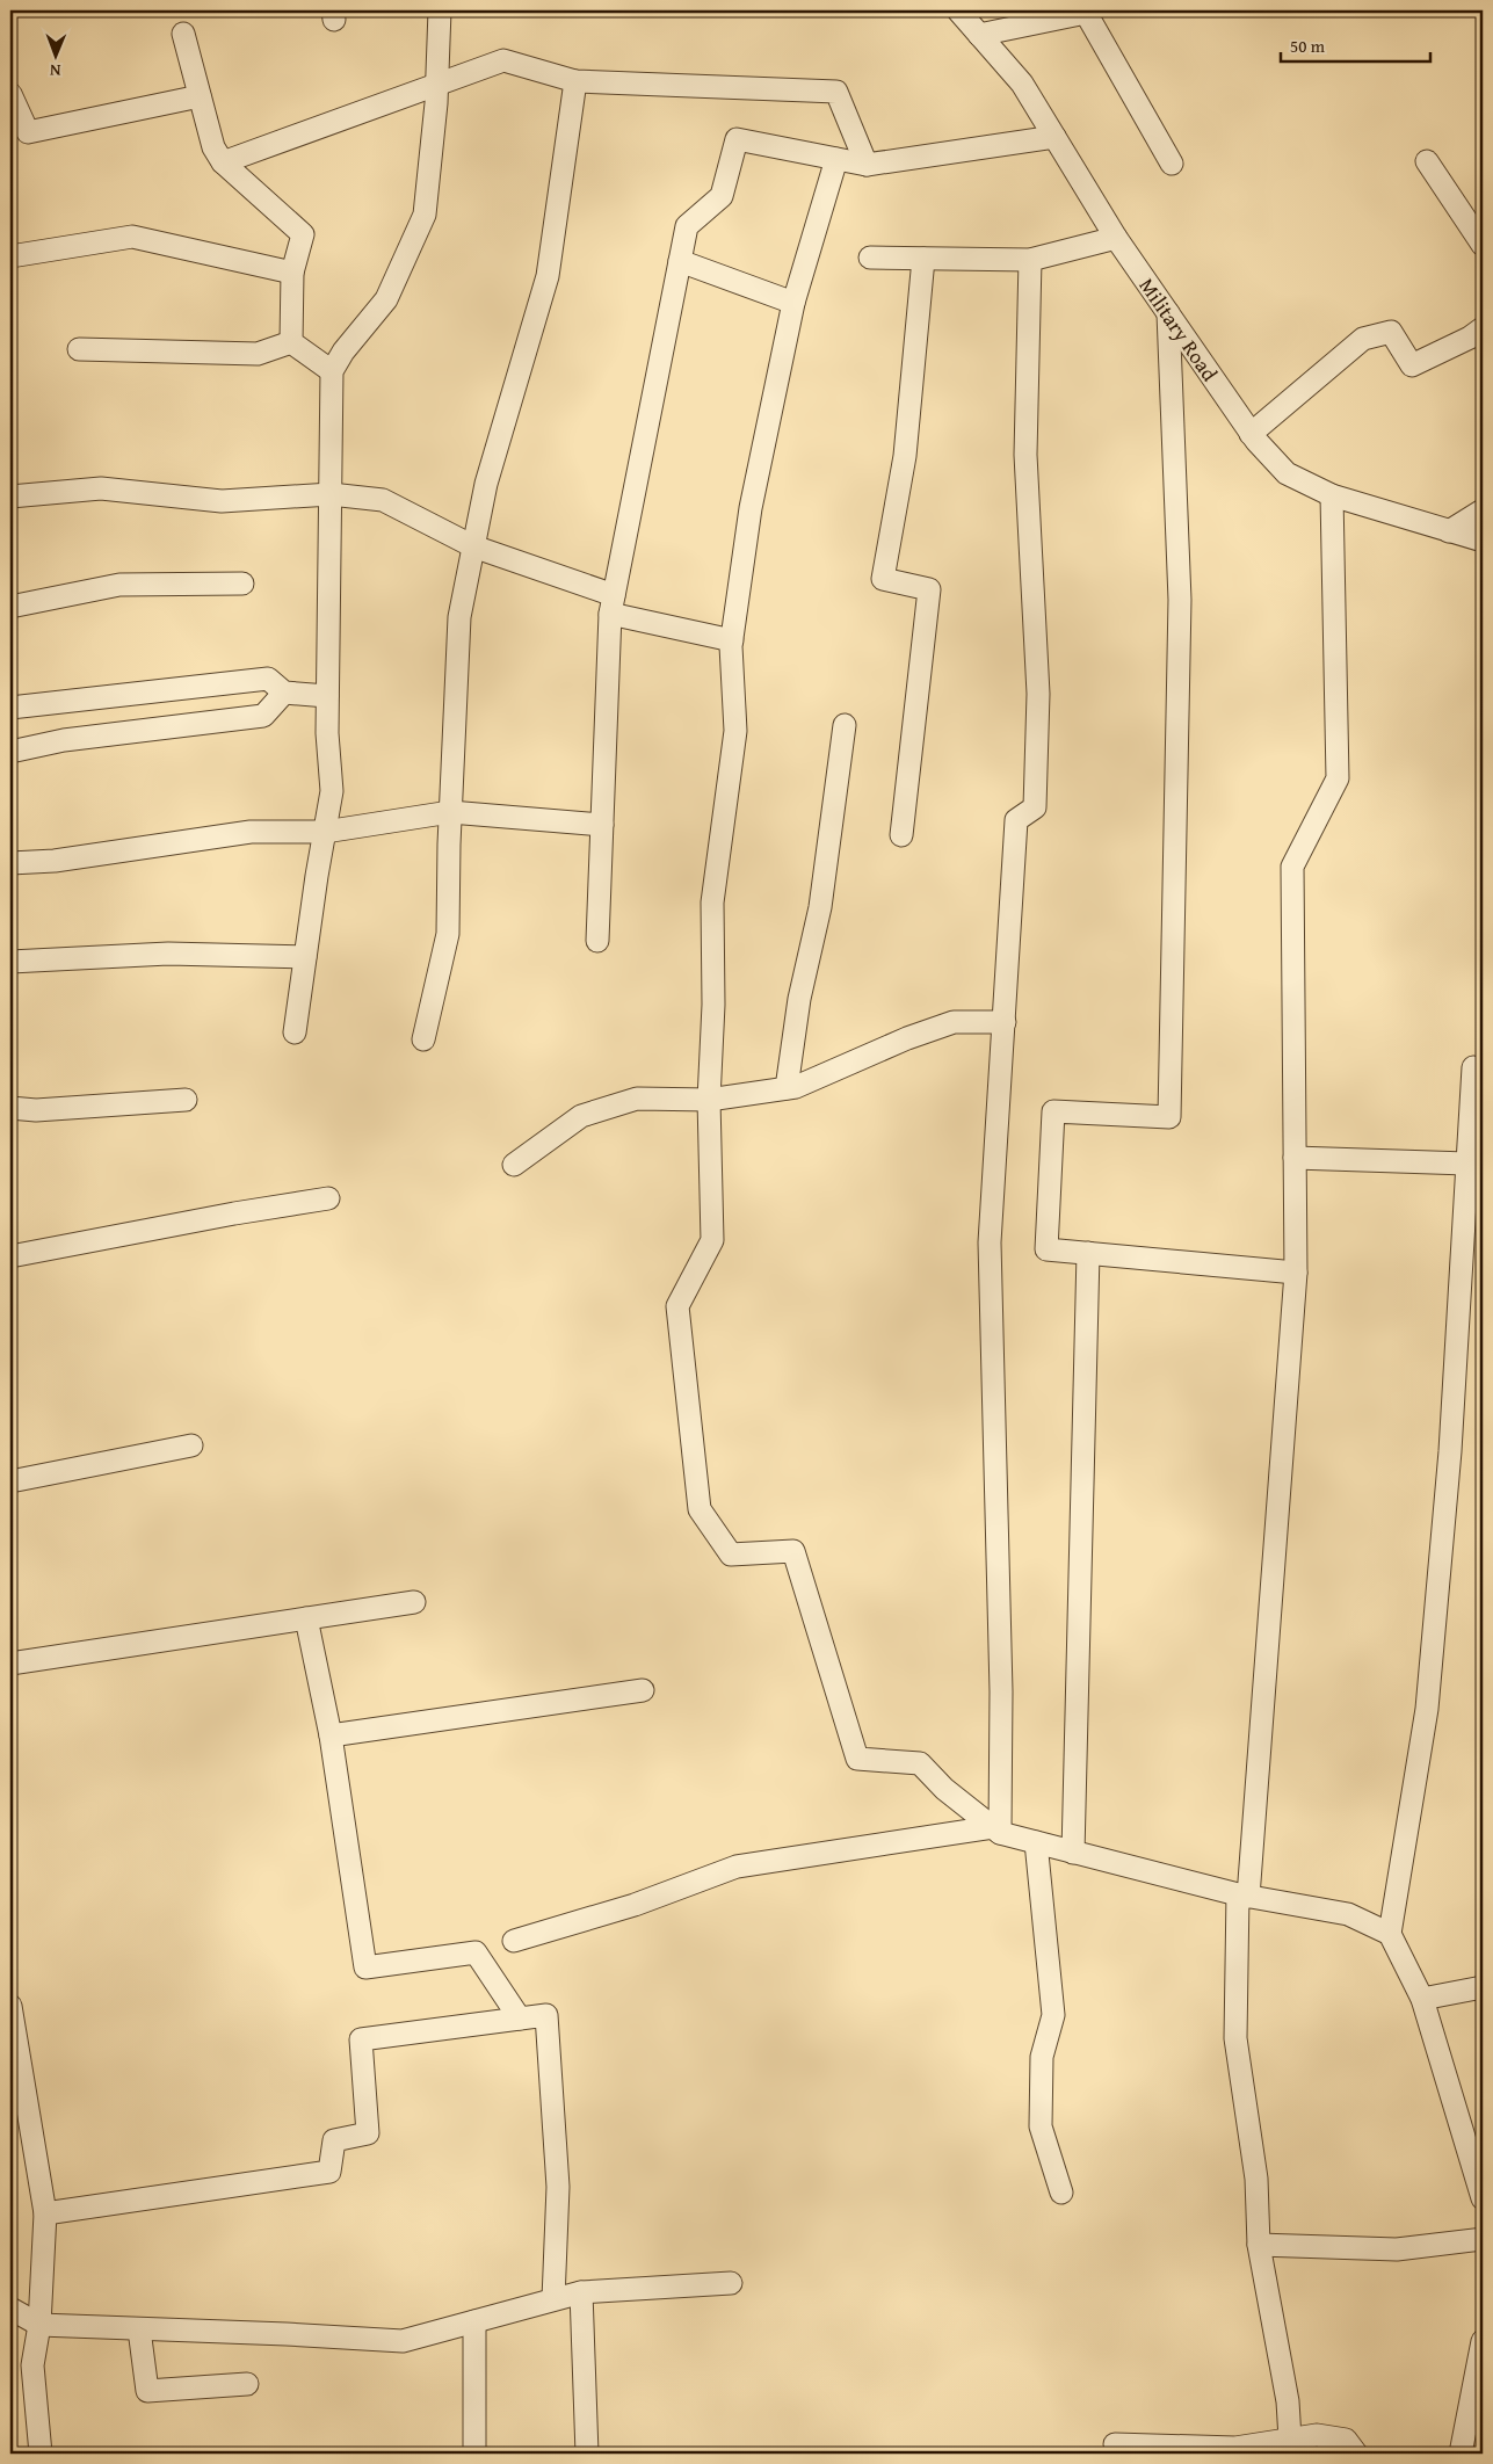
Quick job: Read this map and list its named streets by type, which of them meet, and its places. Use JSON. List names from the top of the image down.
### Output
{
  "streets": {
    "street": ["Military Road"]
  },
  "scale_bar": "50 m",
  "north": "bottom"
}
